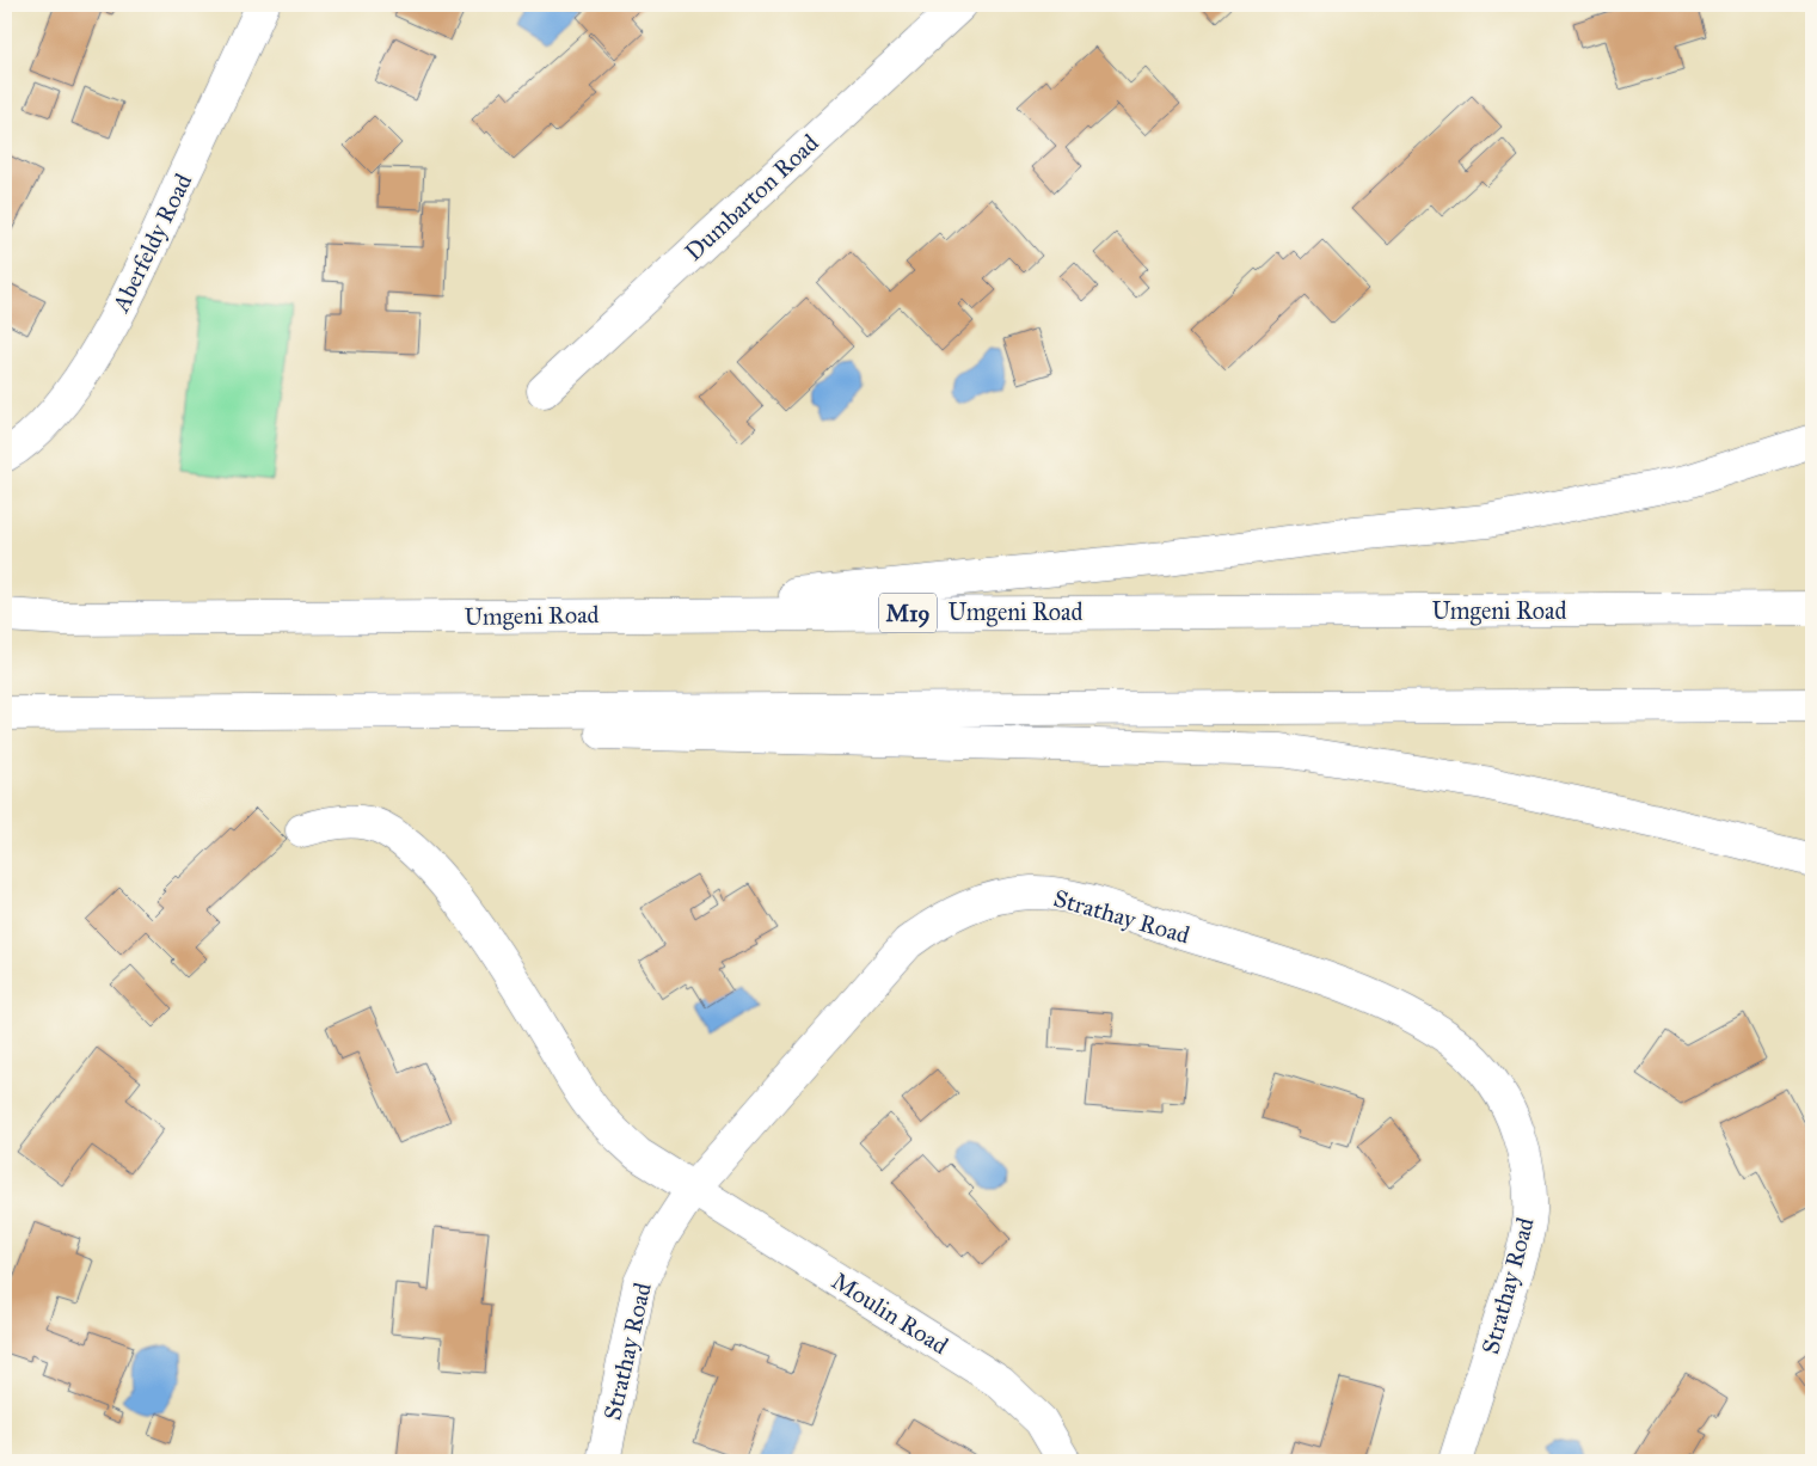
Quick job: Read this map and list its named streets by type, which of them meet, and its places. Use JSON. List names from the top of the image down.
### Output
{
  "streets": {
    "main road": [
      "Dumbarton Road",
      "Aberfeldy Road",
      "Umgeni Road",
      "M19",
      "Strathay Road",
      "Moulin Road"
    ]
  },
  "crossings": [
    ["Strathay Road", "Moulin Road"]
  ]
}
